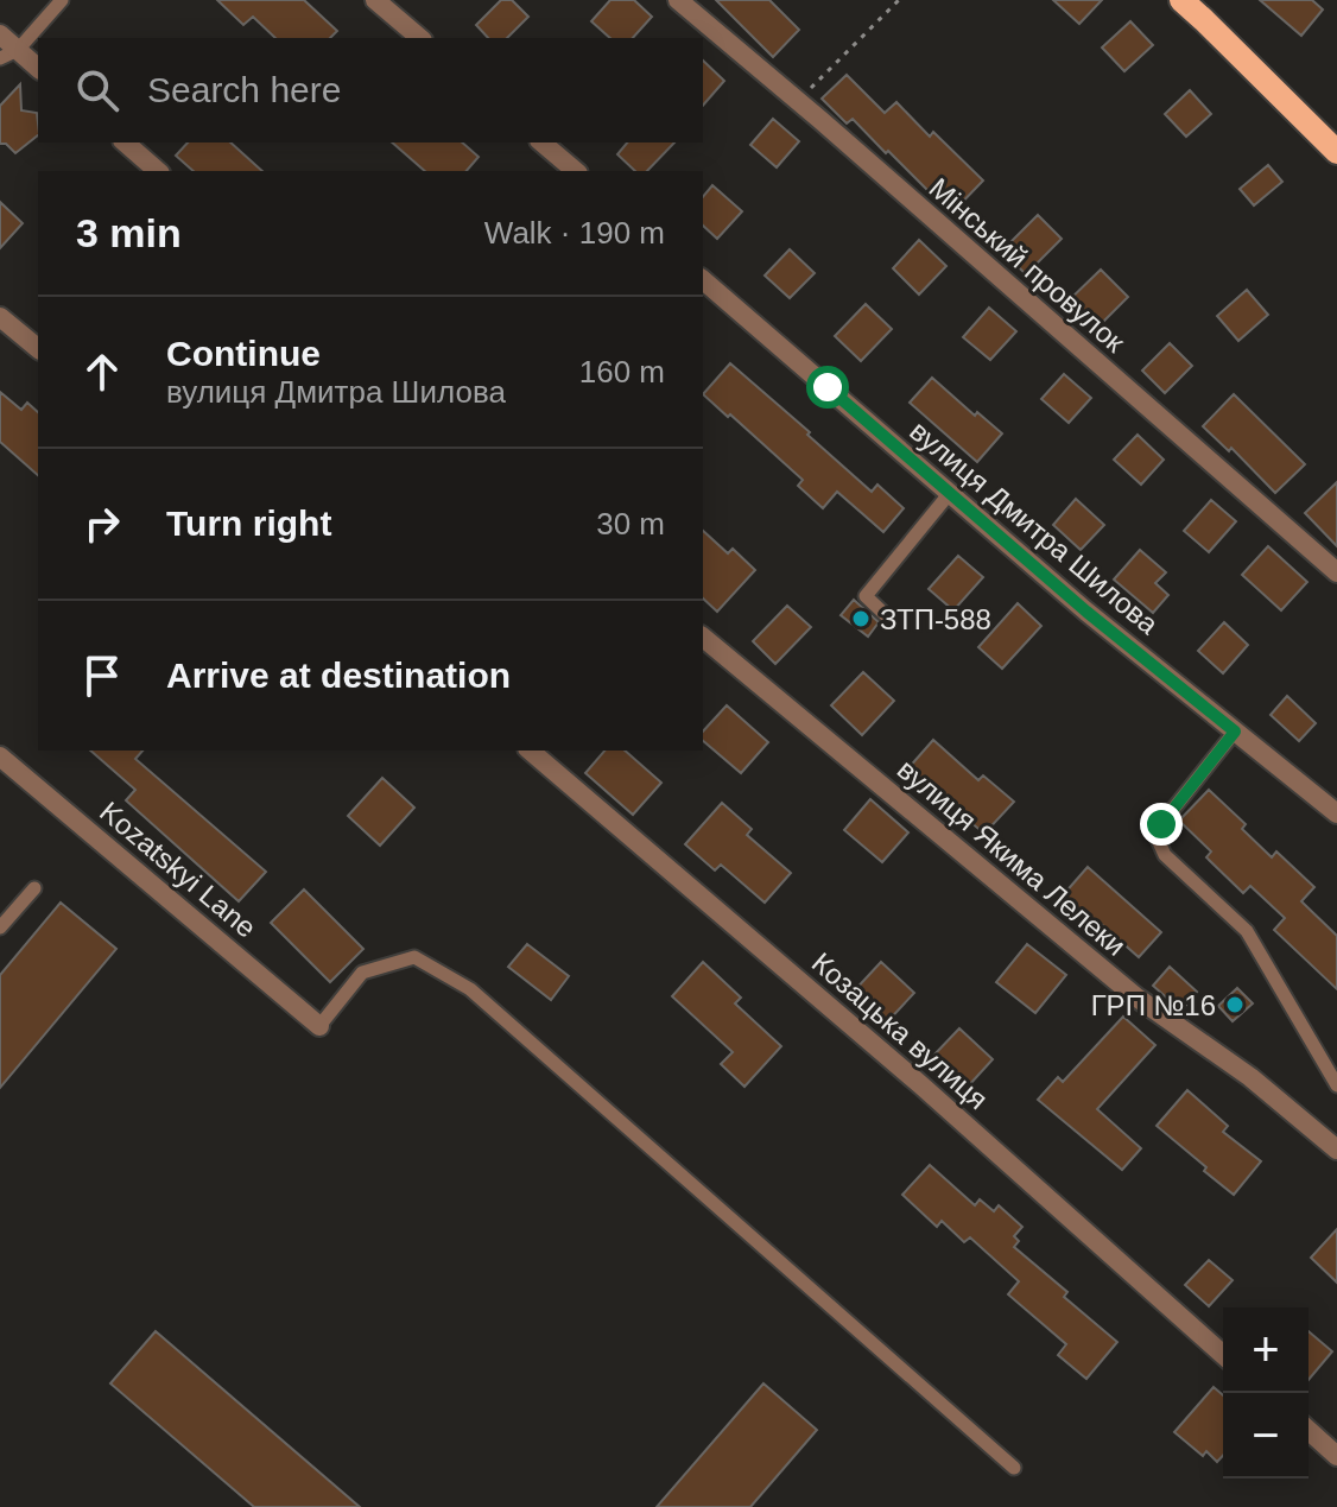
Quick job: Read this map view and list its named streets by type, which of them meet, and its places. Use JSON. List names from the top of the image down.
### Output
{
  "streets": {
    "street": [
      "Мінський провулок",
      "вулиця Дмитра Шилова",
      "вулиця Якима Лелеки",
      "Kozatskyi Lane",
      "Козацька вулиця"
    ]
  },
  "places": ["ЗТП-588", "ГРП №16"],
  "page": {
    "search": "Search here",
    "heading": ["3 min", "Walk · 190 m"],
    "list": [
      ["Continue", "вулиця Дмитра Шилова", "160 m"],
      ["Turn right", "30 m"],
      "Arrive at destination"
    ],
    "map_buttons": ["+", "−"]
  }
}
